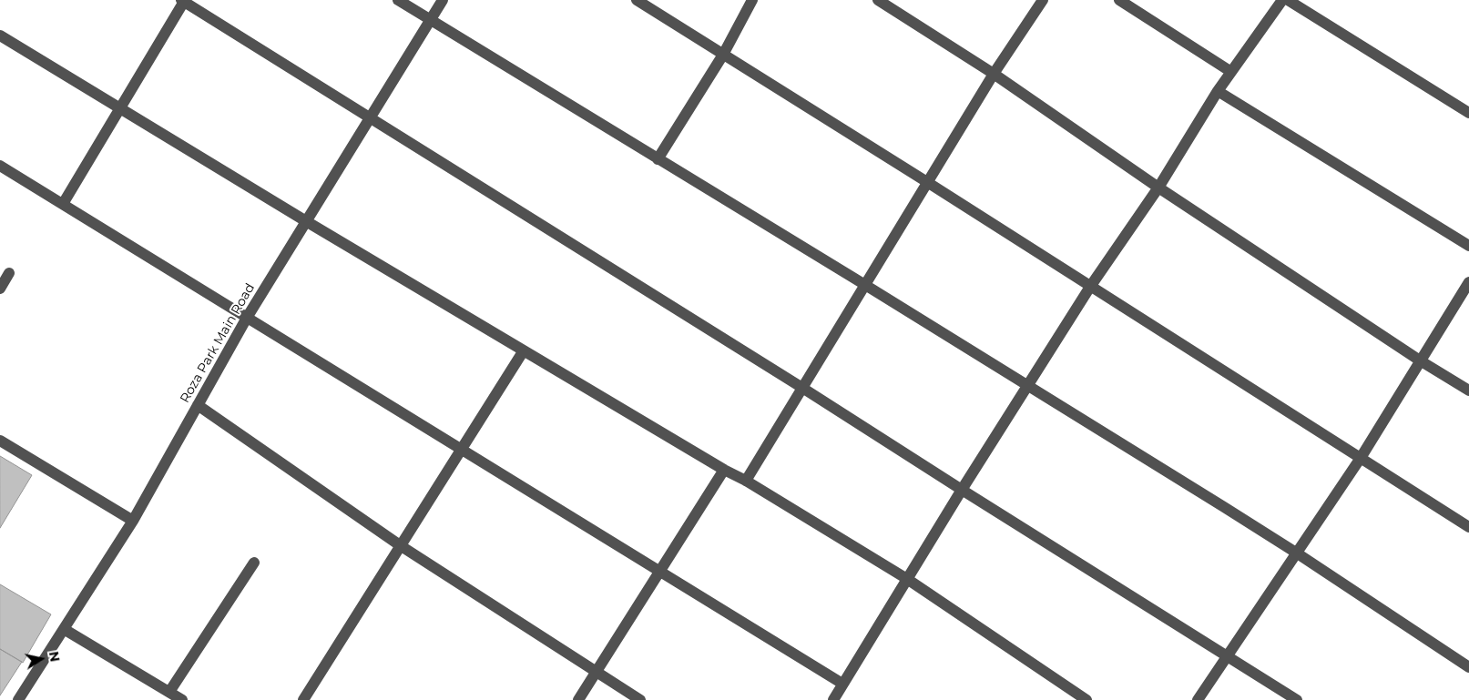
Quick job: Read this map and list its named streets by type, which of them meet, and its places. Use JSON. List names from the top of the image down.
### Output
{
  "streets": {
    "street": ["Roza Park Main Road"]
  },
  "north": "right"
}
